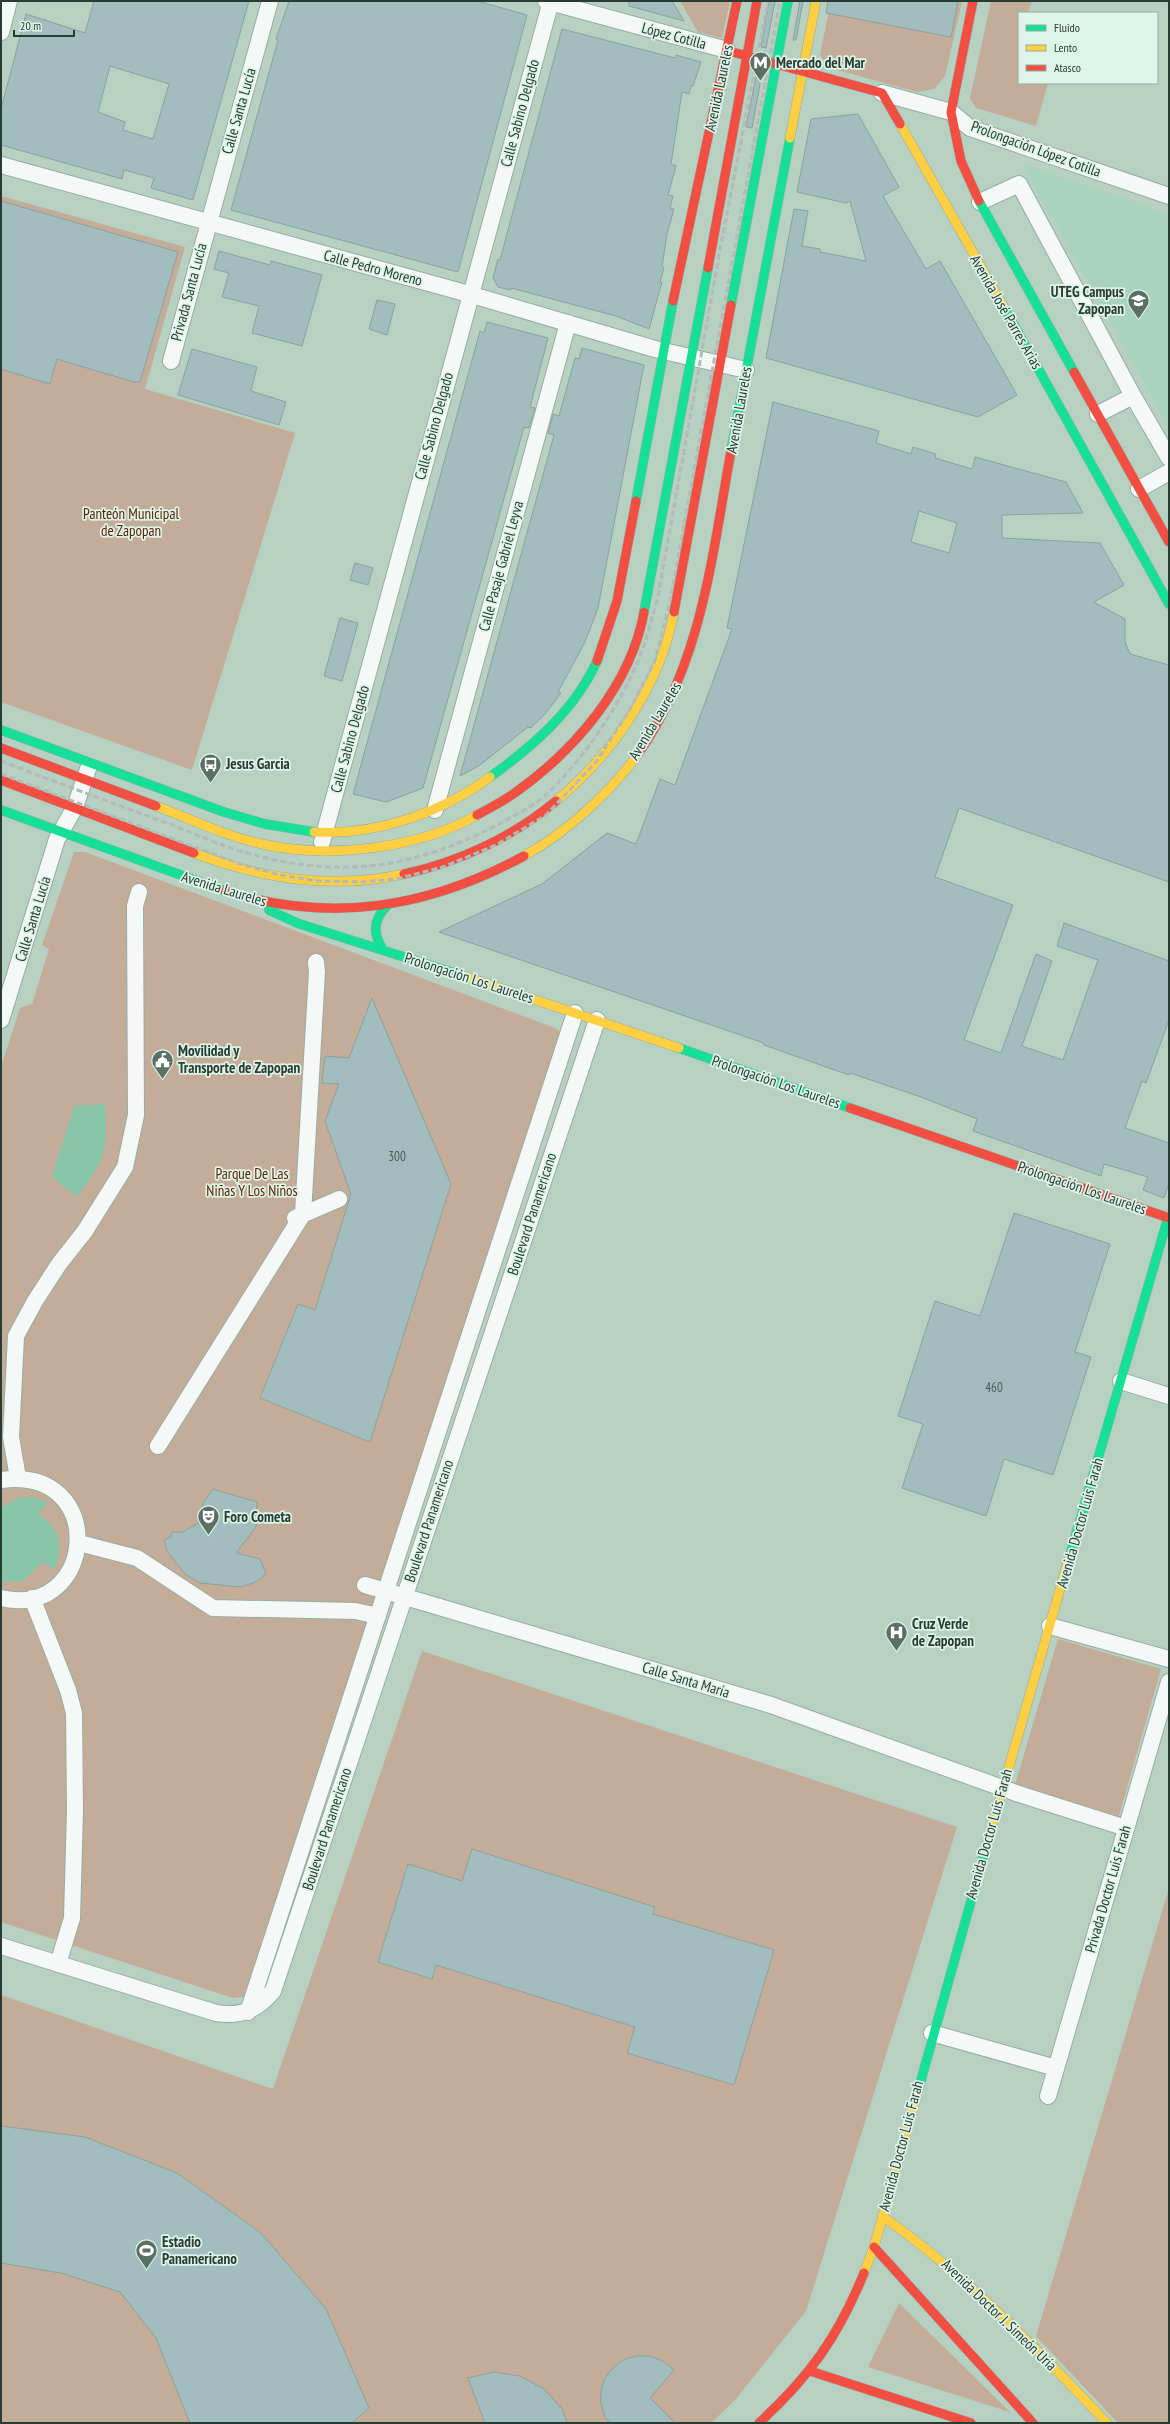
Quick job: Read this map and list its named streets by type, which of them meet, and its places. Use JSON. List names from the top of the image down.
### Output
{
  "streets": {
    "main road": [
      "López Cotilla",
      "Avenida Laureles",
      "Avenida José Parres Arias",
      "Prolongación Los Laureles",
      "Avenida Doctor Luis Farah",
      "Avenida Doctor J. Simeón Uría"
    ],
    "street": [
      "Calle Santa Lucía",
      "Calle Sabino Delgado",
      "Prolongación López Cotilla",
      "Calle Pedro Moreno",
      "Privada Santa Lucía",
      "Calle Pasaje Gabriel Leyva",
      "Boulevard Panamericano",
      "Calle Santa María",
      "Privada Doctor Luis Farah"
    ]
  },
  "crossings": [
    ["López Cotilla", "Avenida Laureles"],
    ["López Cotilla", "Calle Sabino Delgado"],
    ["Avenida Laureles", "Calle Santa Lucía"],
    ["Avenida Laureles", "Calle Sabino Delgado"],
    ["Avenida Laureles", "Calle Pedro Moreno"],
    ["Avenida Laureles", "Calle Pasaje Gabriel Leyva"],
    ["Avenida Laureles", "Prolongación Los Laureles"],
    ["Calle Santa Lucía", "Calle Pedro Moreno"],
    ["Calle Santa Lucía", "Privada Santa Lucía"],
    ["Calle Sabino Delgado", "Calle Pedro Moreno"],
    ["Prolongación López Cotilla", "Avenida José Parres Arias"],
    ["Calle Pedro Moreno", "Privada Santa Lucía"],
    ["Calle Pedro Moreno", "Calle Pasaje Gabriel Leyva"],
    ["Prolongación Los Laureles", "Boulevard Panamericano"],
    ["Prolongación Los Laureles", "Avenida Doctor Luis Farah"],
    ["Boulevard Panamericano", "Calle Santa María"],
    ["Avenida Doctor Luis Farah", "Calle Santa María"],
    ["Avenida Doctor Luis Farah", "Avenida Doctor J. Simeón Uría"],
    ["Calle Santa María", "Privada Doctor Luis Farah"]
  ],
  "parks": ["Panteón Municipal de Zapopan", "Parque De Las Niñas Y Los Niños"],
  "places": {
    "metro station": ["Mercado del Mar"],
    "school or university": ["UTEG Campus Zapopan"],
    "bus stop": ["Jesus Garcia"],
    "public building": ["Movilidad y Transporte de Zapopan"],
    "theatre": ["Foro Cometa"],
    "hospital": ["Cruz Verde de Zapopan"],
    "sports": ["Estadio Panamericano"]
  },
  "house_numbers": ["300", "460"],
  "legend": ["Fluido", "Lento", "Atasco"],
  "scale_bar": "20 m"
}
